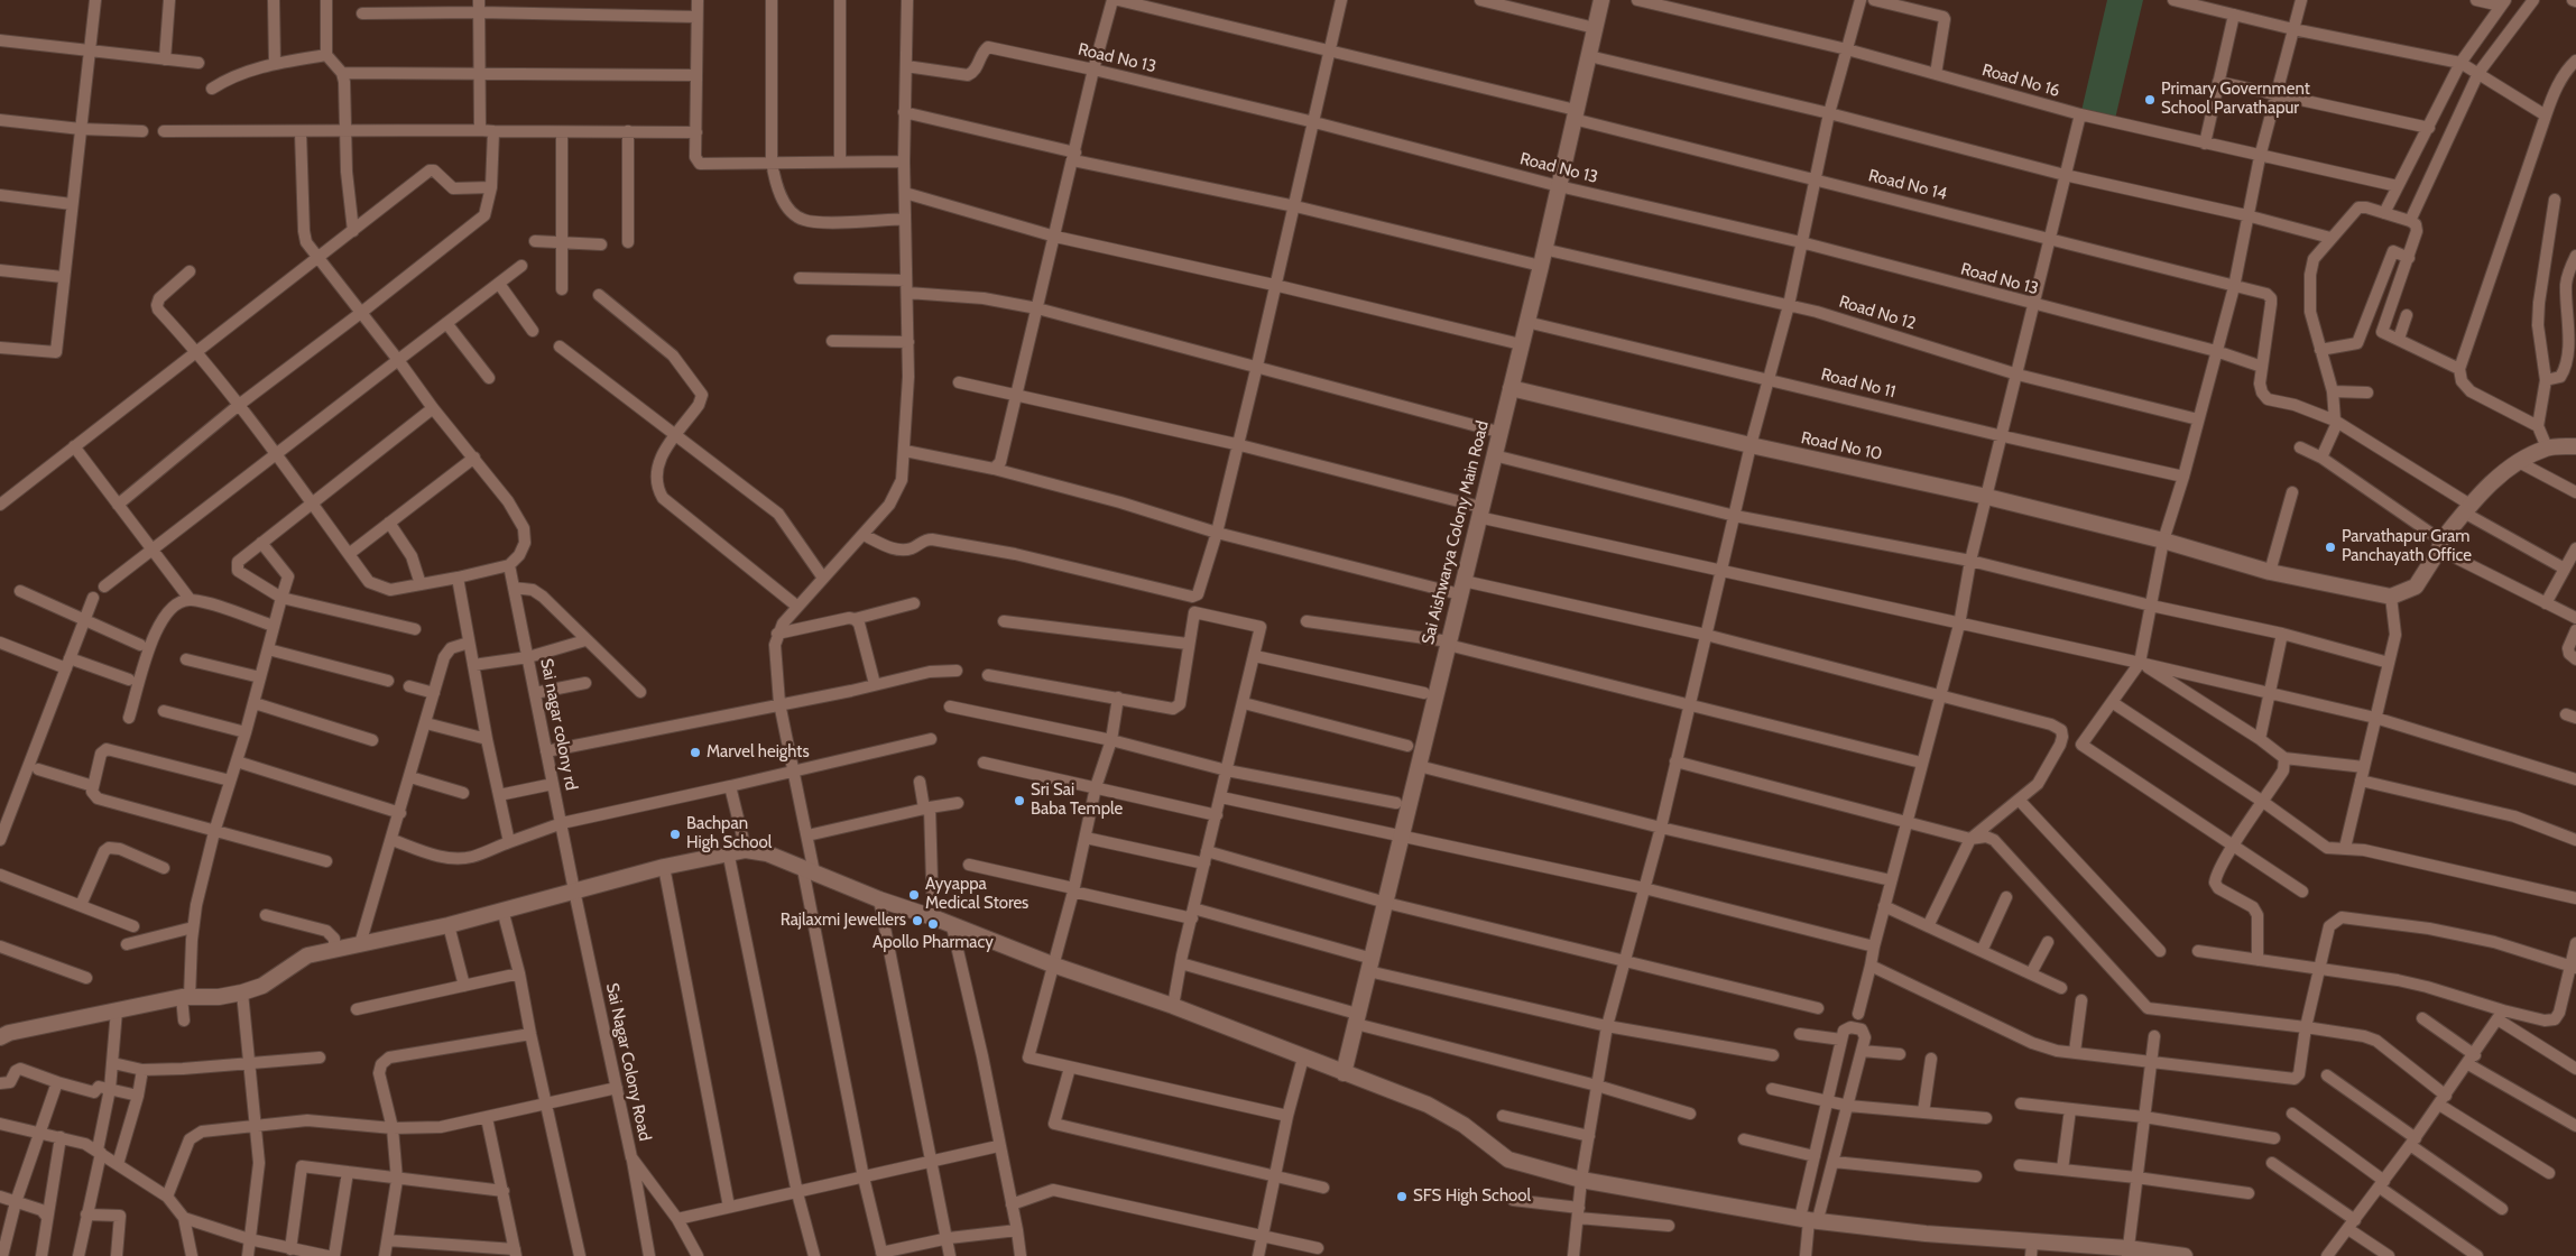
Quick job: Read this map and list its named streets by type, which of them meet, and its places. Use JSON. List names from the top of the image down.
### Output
{
  "streets": {
    "street": [
      "Road No 13",
      "Road No 16",
      "Road No 14",
      "Road No 12",
      "Road No 11",
      "Road No 10",
      "Sai Aishwarya Colony Main Road",
      "Sai nagar colony rd",
      "Sai Nagar Colony Road"
    ]
  },
  "crossings": [
    ["Road No 13", "Road No 14"],
    ["Road No 13", "Sai Aishwarya Colony Main Road"],
    ["Road No 14", "Sai Aishwarya Colony Main Road"],
    ["Road No 12", "Sai Aishwarya Colony Main Road"],
    ["Road No 11", "Sai Aishwarya Colony Main Road"],
    ["Road No 10", "Sai Aishwarya Colony Main Road"],
    ["Sai nagar colony rd", "Sai Nagar Colony Road"]
  ],
  "places": [
    "Primary Government School Parvathapur",
    "Parvathapur Gram Panchayath Office",
    "Marvel heights",
    "Sri Sai Baba Temple",
    "Bachpan High School",
    "Ayyappa Medical Stores",
    "Rajlaxmi Jewellers",
    "Apollo Pharmacy",
    "SFS High School"
  ]
}
